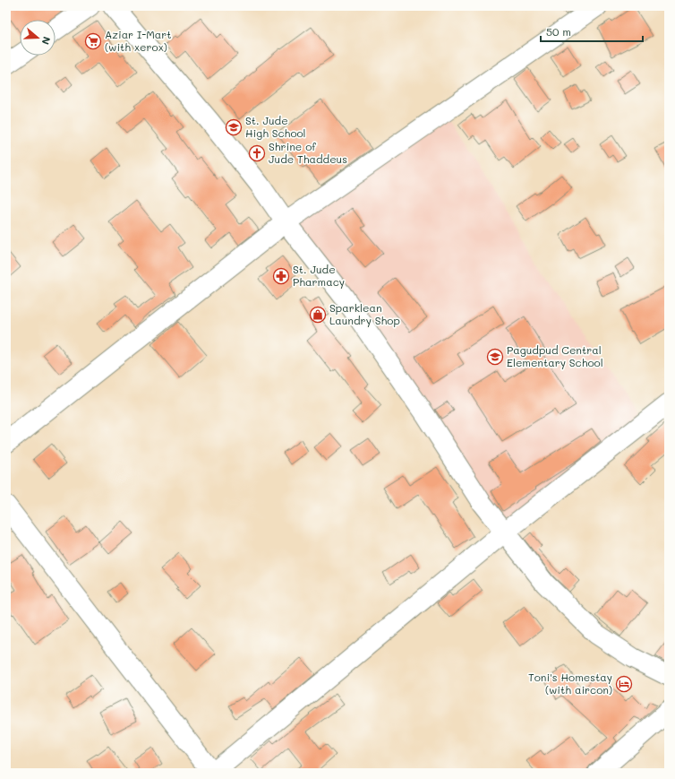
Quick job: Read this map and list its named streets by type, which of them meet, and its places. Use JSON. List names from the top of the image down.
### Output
{
  "places": {
    "supermarket": ["Aziar I-Mart (with xerox)"],
    "school or university": ["St. Jude High School", "Pagudpud Central Elementary School"],
    "church": ["Shrine of Jude Thaddeus"],
    "pharmacy": ["St. Jude Pharmacy"],
    "shop": ["Sparklean Laundry Shop"],
    "hotel": ["Toni's Homestay (with aircon)"]
  },
  "scale_bar": "50 m",
  "north": "right"
}
